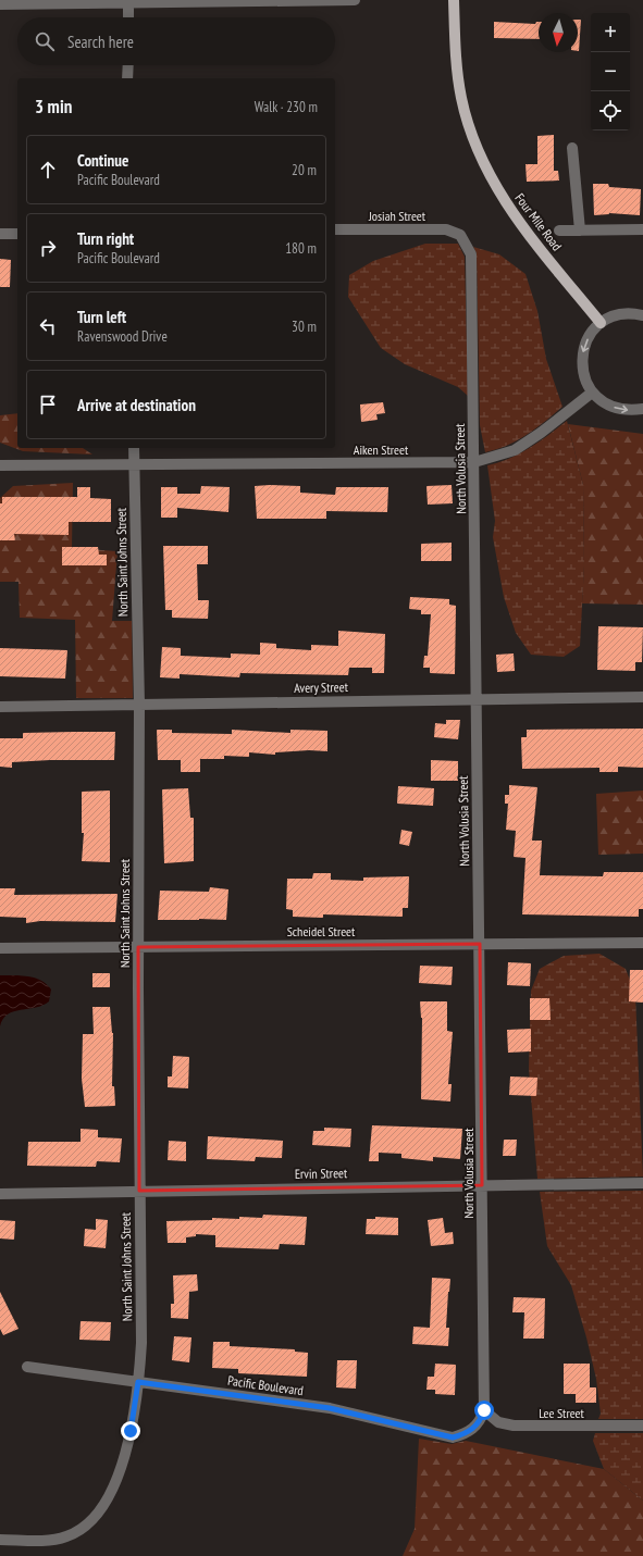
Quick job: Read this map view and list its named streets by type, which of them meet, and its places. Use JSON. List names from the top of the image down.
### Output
{
  "streets": {
    "main road": ["Four Mile Road"],
    "street": [
      "Josiah Street",
      "Aiken Street",
      "North Volusia Street",
      "North Saint Johns Street",
      "Avery Street",
      "Scheidel Street",
      "Ervin Street",
      "Pacific Boulevard",
      "Lee Street"
    ]
  },
  "crossings": [
    ["Josiah Street", "North Volusia Street"],
    ["Aiken Street", "North Volusia Street"],
    ["Aiken Street", "North Saint Johns Street"],
    ["North Volusia Street", "Avery Street"],
    ["North Volusia Street", "Scheidel Street"],
    ["North Volusia Street", "Ervin Street"],
    ["North Volusia Street", "Pacific Boulevard"],
    ["North Volusia Street", "Lee Street"],
    ["North Saint Johns Street", "Avery Street"],
    ["North Saint Johns Street", "Scheidel Street"],
    ["North Saint Johns Street", "Ervin Street"],
    ["North Saint Johns Street", "Pacific Boulevard"],
    ["Pacific Boulevard", "Lee Street"]
  ],
  "north": "bottom",
  "page": {
    "map_buttons": ["+", "−"],
    "search": "Search here",
    "heading": ["3 min", "Walk · 230 m"],
    "list": [
      ["Continue", "Pacific Boulevard", "20 m"],
      ["Turn right", "Pacific Boulevard", "180 m"],
      ["Turn left", "Ravenswood Drive", "30 m"],
      "Arrive at destination"
    ]
  }
}
